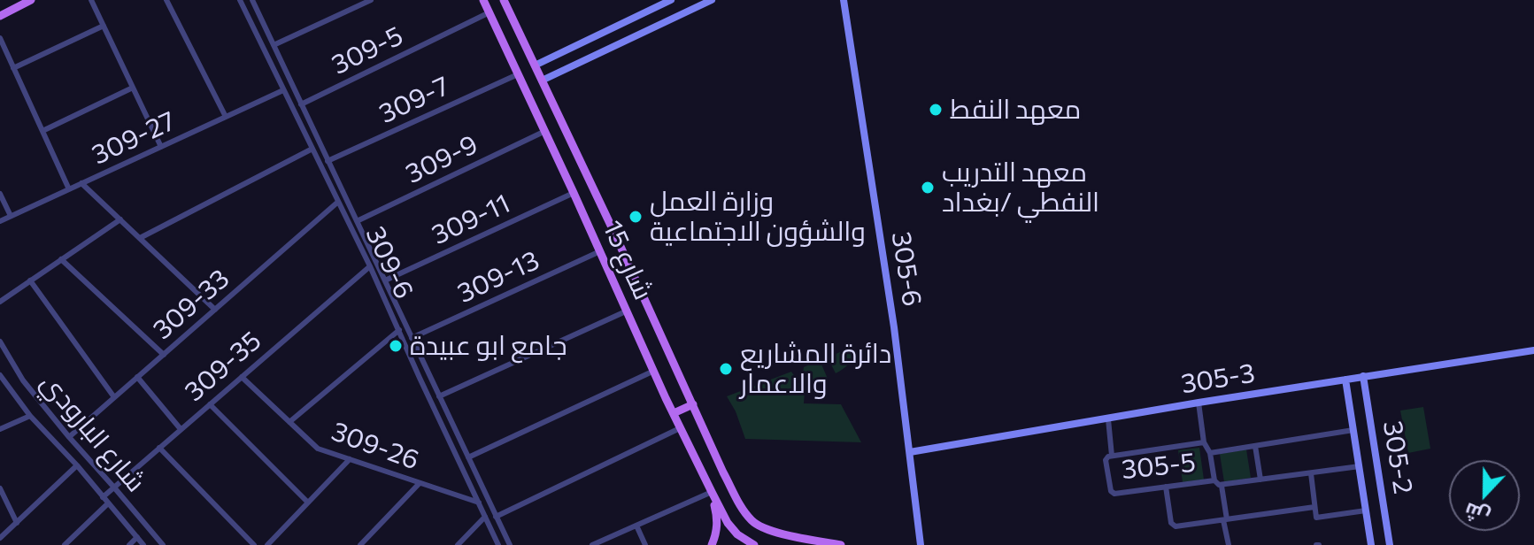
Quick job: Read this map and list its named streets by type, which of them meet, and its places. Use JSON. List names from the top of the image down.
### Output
{
  "streets": {
    "main road": ["شارع 15"],
    "street": [
      "309-5",
      "309-7",
      "309-27",
      "309-9",
      "309-11",
      "309-6",
      "305-6",
      "309-13",
      "309-33",
      "309-35",
      "305-3",
      "شارع البارودي",
      "309-26",
      "305-2",
      "305-5"
    ]
  },
  "crossings": [
    ["309-5", "شارع 15"],
    ["309-5", "309-6"],
    ["309-7", "شارع 15"],
    ["309-7", "309-6"],
    ["309-27", "309-6"],
    ["309-9", "شارع 15"],
    ["309-9", "309-6"],
    ["309-11", "شارع 15"],
    ["309-11", "309-6"],
    ["شارع 15", "309-13"],
    ["309-6", "309-13"],
    ["309-6", "309-33"],
    ["309-6", "309-35"],
    ["309-6", "309-26"],
    ["305-6", "305-3"],
    ["309-33", "شارع البارودي"],
    ["309-35", "شارع البارودي"],
    ["309-35", "309-26"],
    ["305-3", "305-2"],
    ["305-2", "305-5"]
  ],
  "places": [
    "معهد النفط",
    "معهد التدريب النفطي /بغداد",
    "وزارة العمل والشؤون الاجتماعية",
    "جامع ابو عبيدة",
    "دائرة المشاريع والاعمار"
  ],
  "north": "bottom"
}
